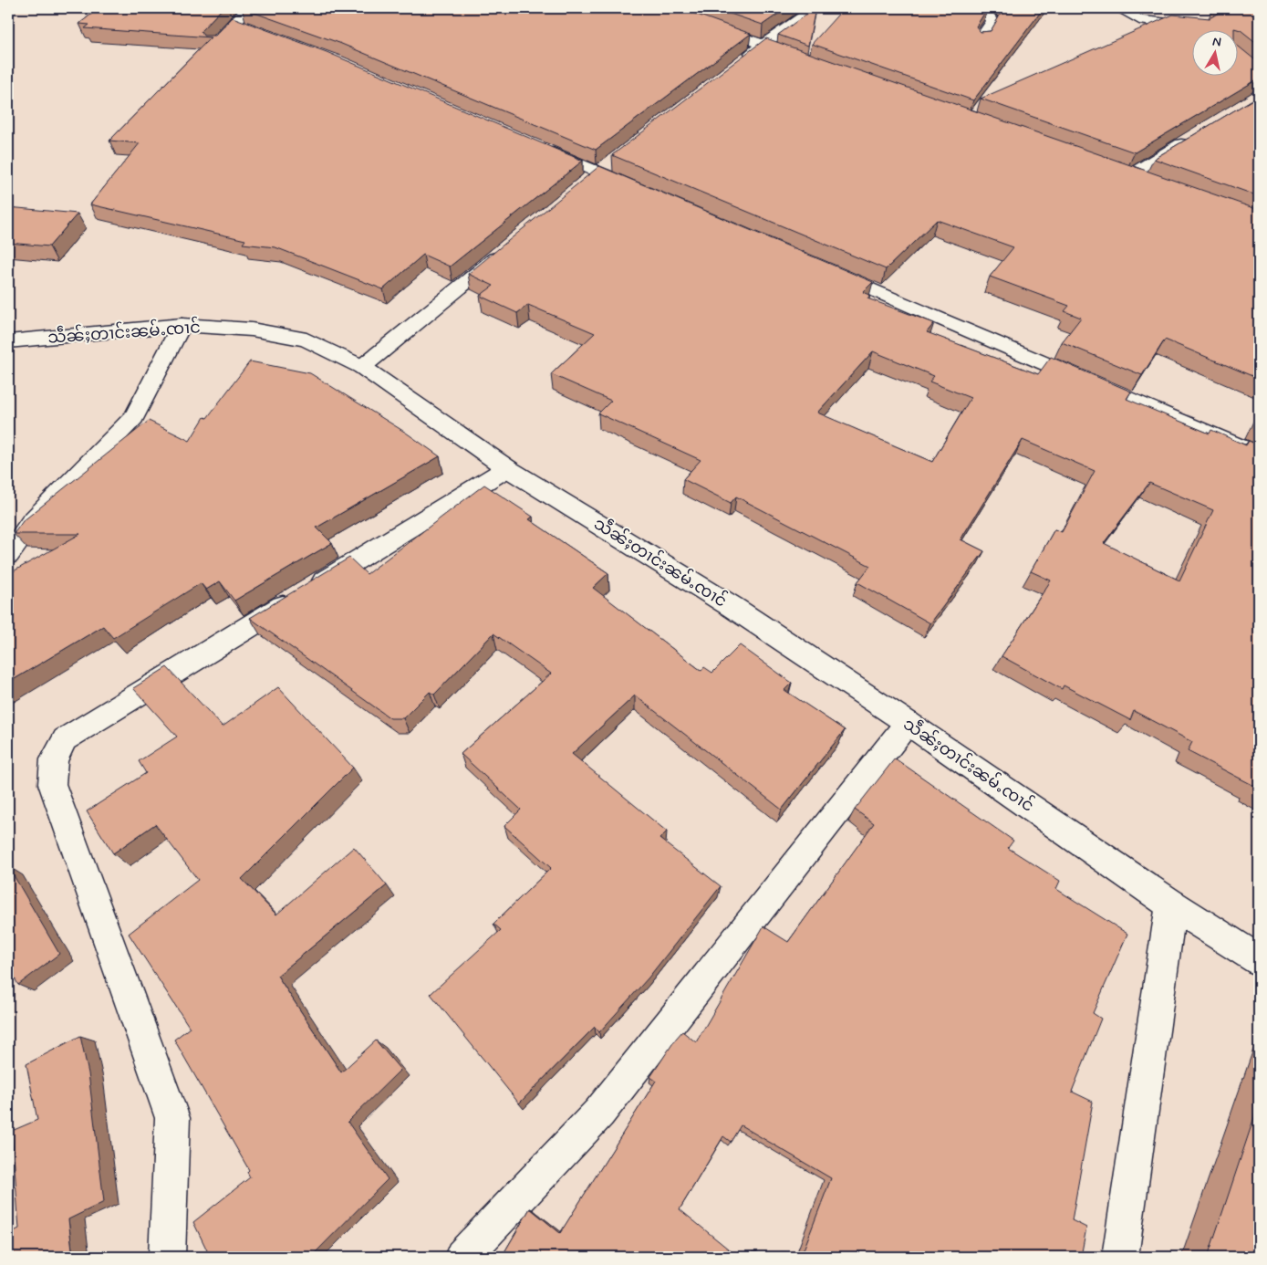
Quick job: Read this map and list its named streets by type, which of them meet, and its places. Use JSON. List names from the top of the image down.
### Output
{
  "streets": {
    "main road": ["သဵၼ်ႈတၢင်းၼမ်ႉၸၢင်"]
  },
  "north": "top"
}
